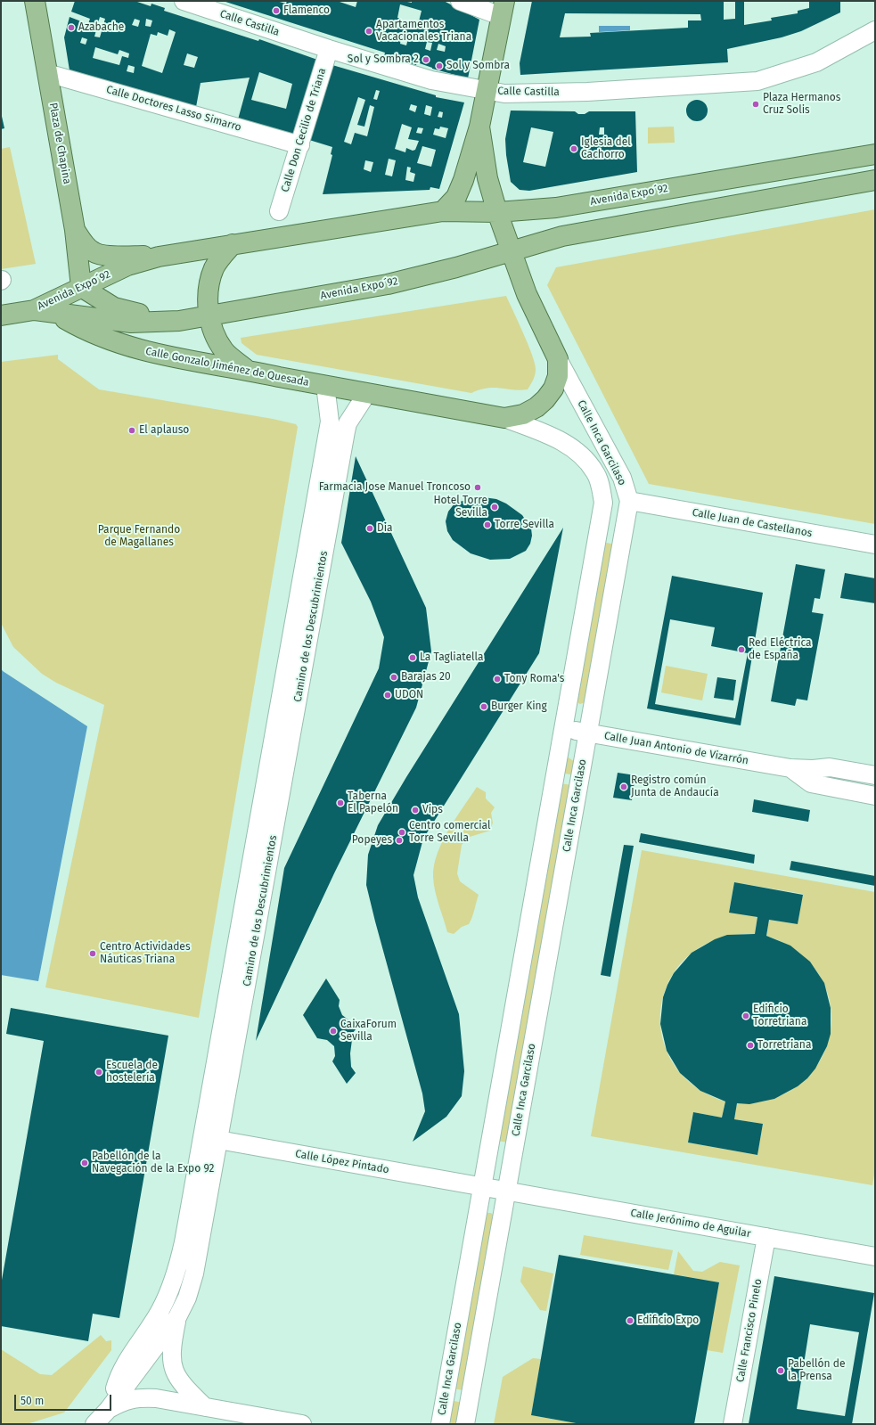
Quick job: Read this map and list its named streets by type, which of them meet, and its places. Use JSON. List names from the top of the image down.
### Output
{
  "streets": {
    "main road": [
      "Plaza de Chapina",
      "Avenida Expo´92",
      "Calle Gonzalo Jiménez de Quesada",
      "Calle Inca Garcilaso"
    ],
    "street": [
      "Calle Castilla",
      "Calle Doctores Lasso Simarro",
      "Calle Don Cecilio de Triana",
      "Calle Juan de Castellanos",
      "Camino de los Descubrimientos",
      "Calle Juan Antonio de Vizarrón",
      "Calle López Pintado",
      "Calle Jerónimo de Aguilar",
      "Calle Francisco Pinelo"
    ]
  },
  "crossings": [
    ["Calle Castilla", "Calle Don Cecilio de Triana"],
    ["Calle Doctores Lasso Simarro", "Calle Don Cecilio de Triana"],
    ["Calle Doctores Lasso Simarro", "Plaza de Chapina"],
    ["Plaza de Chapina", "Avenida Expo´92"],
    ["Avenida Expo´92", "Calle Gonzalo Jiménez de Quesada"],
    ["Avenida Expo´92", "Calle Inca Garcilaso"],
    ["Calle Gonzalo Jiménez de Quesada", "Calle Inca Garcilaso"],
    ["Calle Gonzalo Jiménez de Quesada", "Camino de los Descubrimientos"],
    ["Calle Inca Garcilaso", "Calle Juan de Castellanos"],
    ["Calle Inca Garcilaso", "Calle Juan Antonio de Vizarrón"],
    ["Calle Inca Garcilaso", "Calle López Pintado"],
    ["Calle Inca Garcilaso", "Calle Jerónimo de Aguilar"],
    ["Camino de los Descubrimientos", "Calle López Pintado"],
    ["Calle López Pintado", "Calle Jerónimo de Aguilar"],
    ["Calle Jerónimo de Aguilar", "Calle Francisco Pinelo"]
  ],
  "parks": ["Parque Fernando de Magallanes"],
  "places": [
    "Flamenco",
    "Azabache",
    "Apartamentos Vacacionales Triana",
    "Sol y Sombra 2",
    "Sol y Sombra",
    "Plaza Hermanos Cruz Solis",
    "Iglesia del Cachorro",
    "El aplauso",
    "Farmacia Jose Manuel Troncoso",
    "Hotel Torre Sevilla",
    "Torre Sevilla",
    "Dia",
    "Red Eléctrica de España",
    "La Tagliatella",
    "Barajas 20",
    "Tony Roma's",
    "UDON",
    "Burger King",
    "Registro común Junta de Andaucía",
    "Taberna El Papelón",
    "Vips",
    "Centro comercial Torre Sevilla",
    "Popeyes",
    "Centro Actividades Náuticas Triana",
    "Edificio Torretriana",
    "CaixaForum Sevilla",
    "Torretriana",
    "Escuela de hostelería",
    "Pabellón de la Navegación de la Expo 92",
    "Edificio Expo",
    "Pabellón de la Prensa"
  ],
  "scale_bar": "50 m"
}
